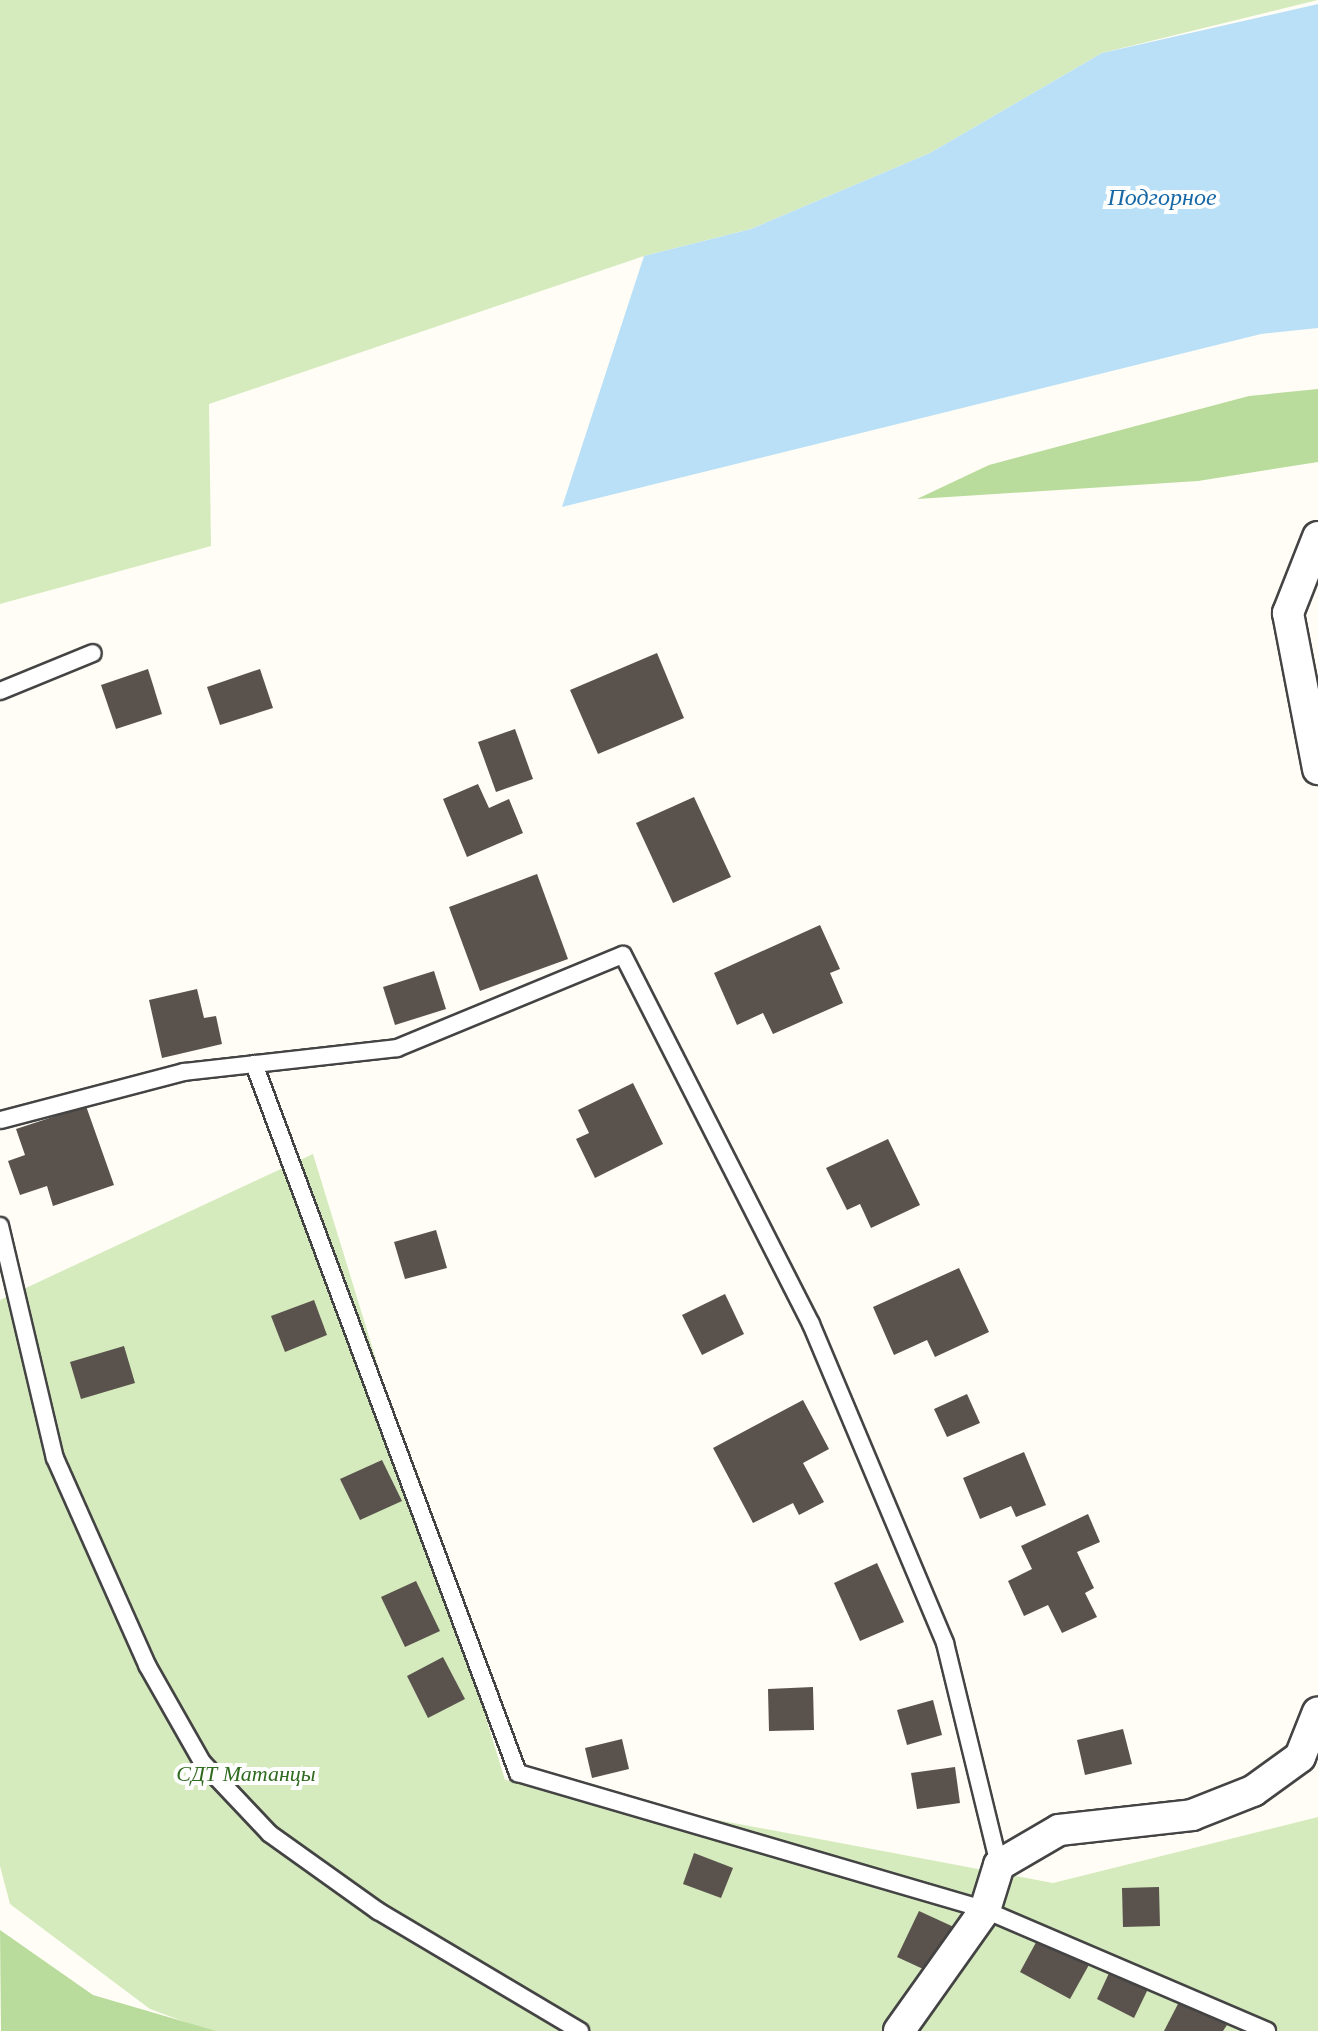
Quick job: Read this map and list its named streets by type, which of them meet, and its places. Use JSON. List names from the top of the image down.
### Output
{
  "water": ["Подгорное"],
  "parks": ["СДТ Матанцы"]
}
